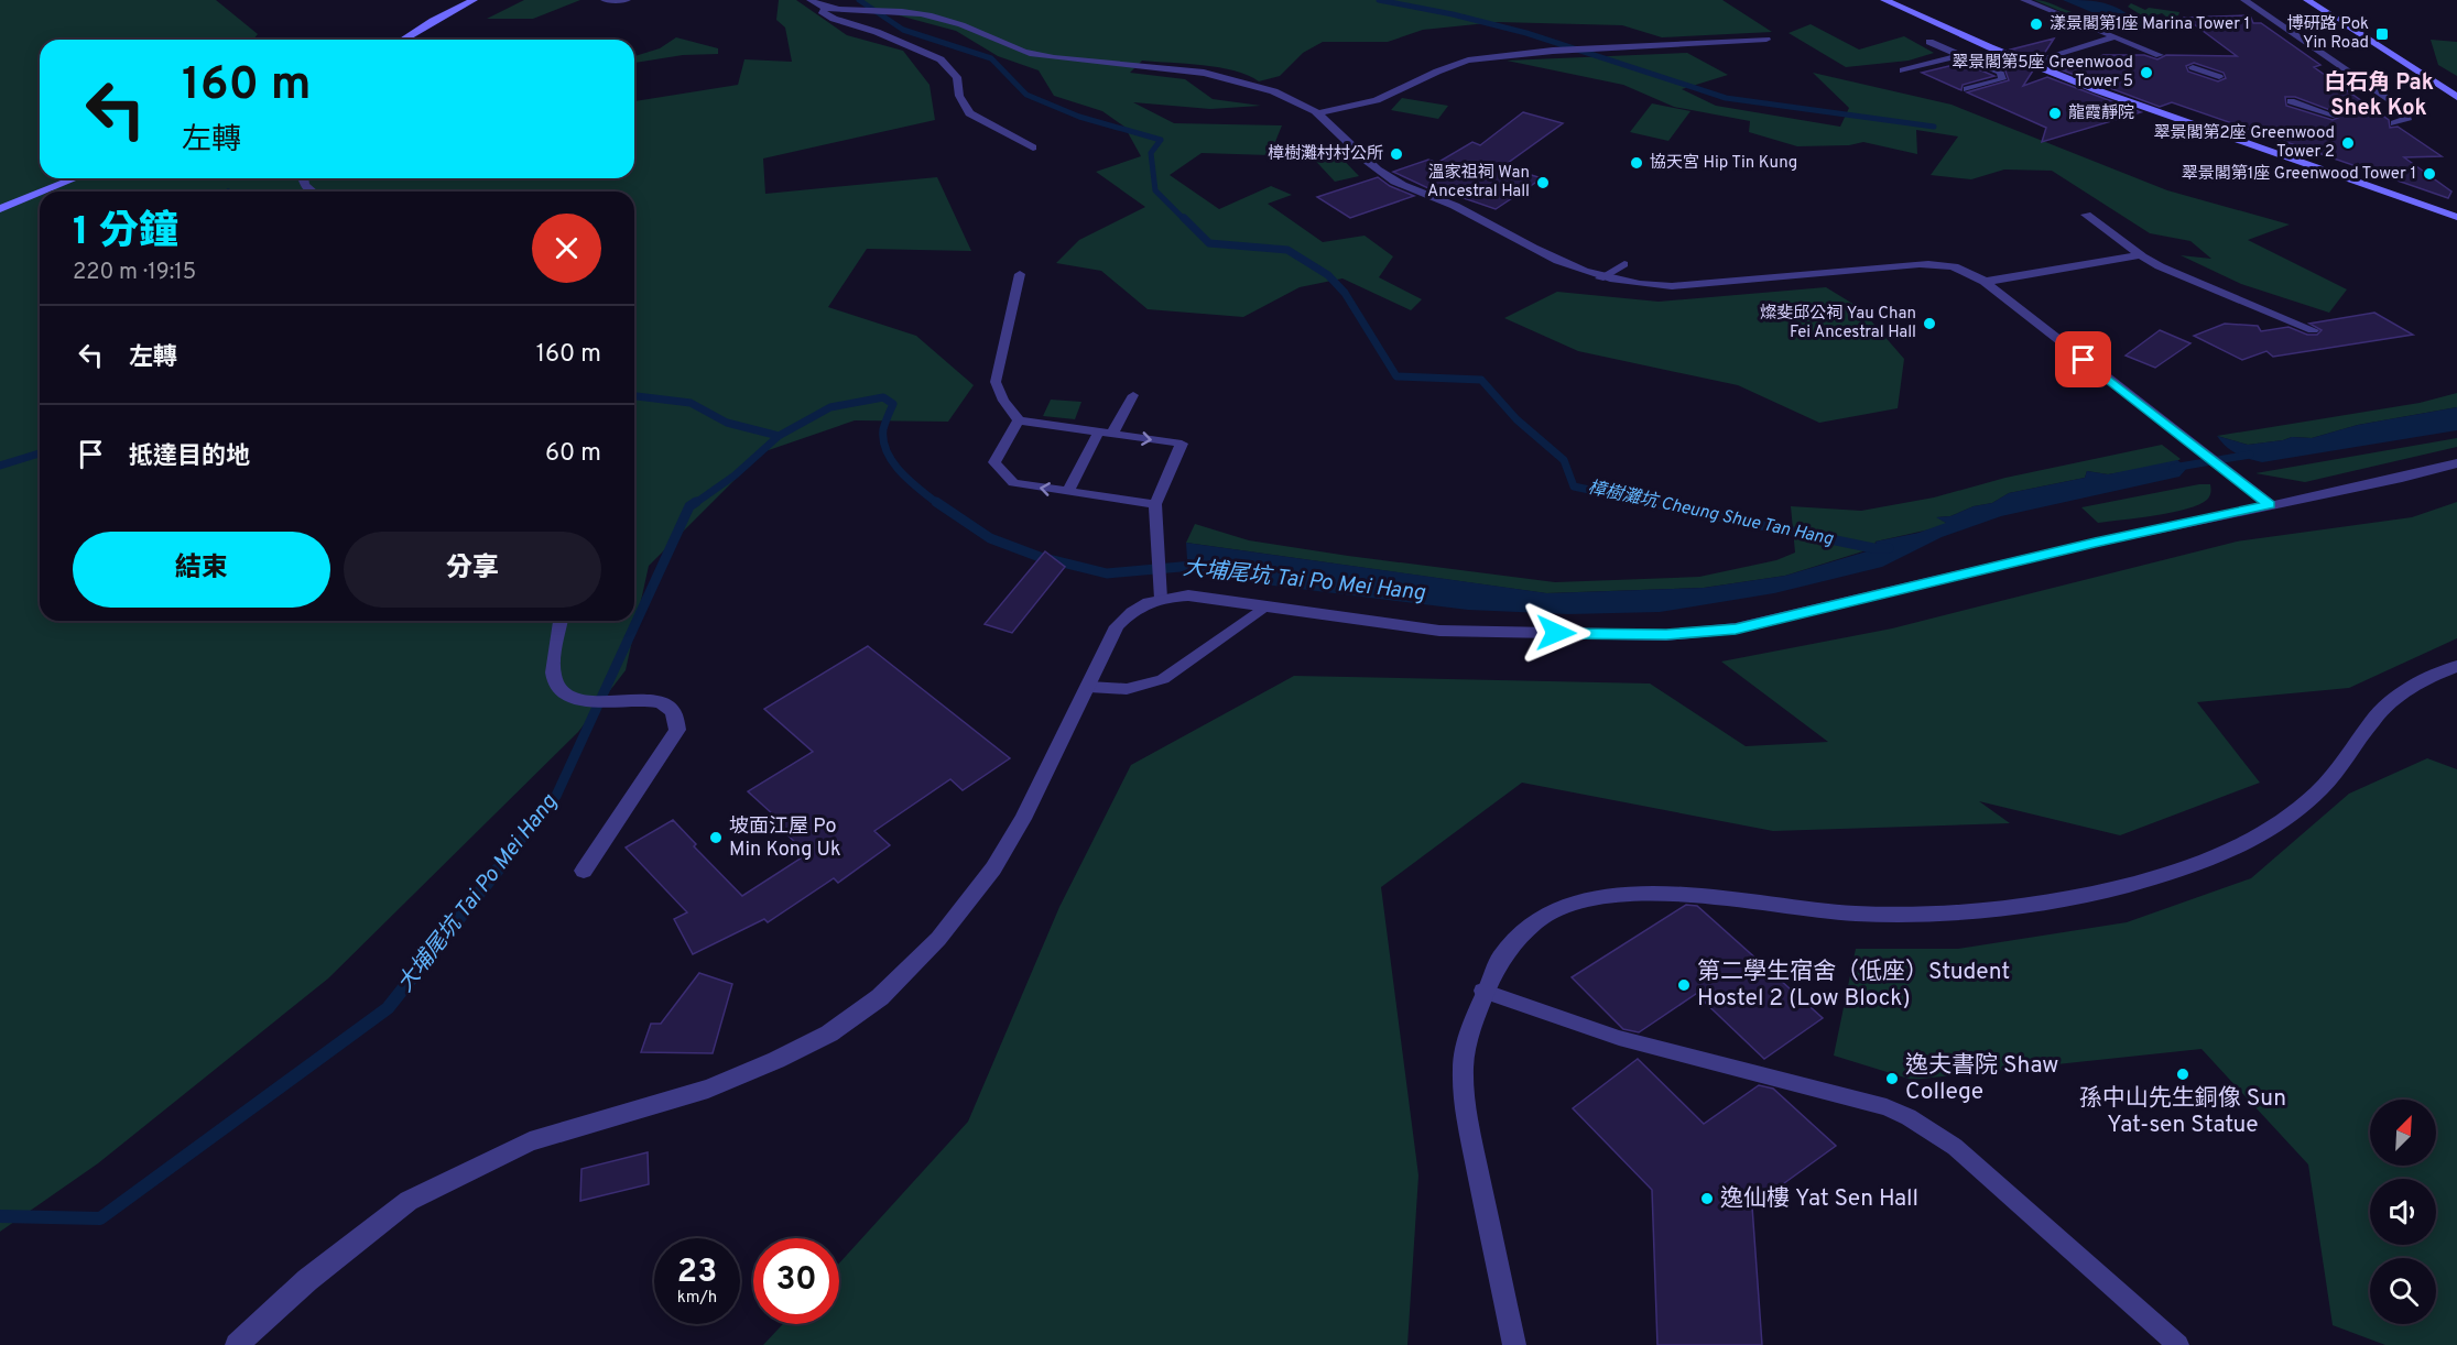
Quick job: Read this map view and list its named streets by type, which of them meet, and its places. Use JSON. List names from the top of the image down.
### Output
{
  "districts": ["白石角 Pak Shek Kok"],
  "water": ["樟樹灘坑 Cheung Shue Tan Hang", "大埔尾坑 Tai Po Mei Hang"],
  "places": {
    "other": [
      "漾景閣第1座 Marina Tower 1",
      "翠景閣第5座 Greenwood Tower 5",
      "龍霞靜院",
      "翠景閣第2座 Greenwood Tower 2",
      "樟樹灘村村公所",
      "協天宮 Hip Tin Kung",
      "翠景閣第1座 Greenwood Tower 1",
      "溫家祖祠 Wan Ancestral Hall",
      "燦斐邱公祠 Yau Chan Fei Ancestral Hall",
      "坡面江屋 Po Min Kong Uk",
      "第二學生宿舍（低座）Student Hostel 2 (Low Block)",
      "孫中山先生銅像 Sun Yat-sen Statue",
      "逸夫書院 Shaw College",
      "逸仙樓 Yat Sen Hall"
    ],
    "transit": ["博研路 Pok Yin Road"]
  },
  "north": "top right",
  "page": {
    "turn": ["160 m", "左轉"],
    "heading": ["1 分鐘", "220 m · 19:15"],
    "list": [
      {
        "name": "左轉",
        "value": "160 m"
      },
      {
        "name": "抵達目的地",
        "value": "60 m"
      }
    ],
    "buttons": ["結束", "分享"],
    "speed": "23 km/h",
    "limit": "30"
  }
}
